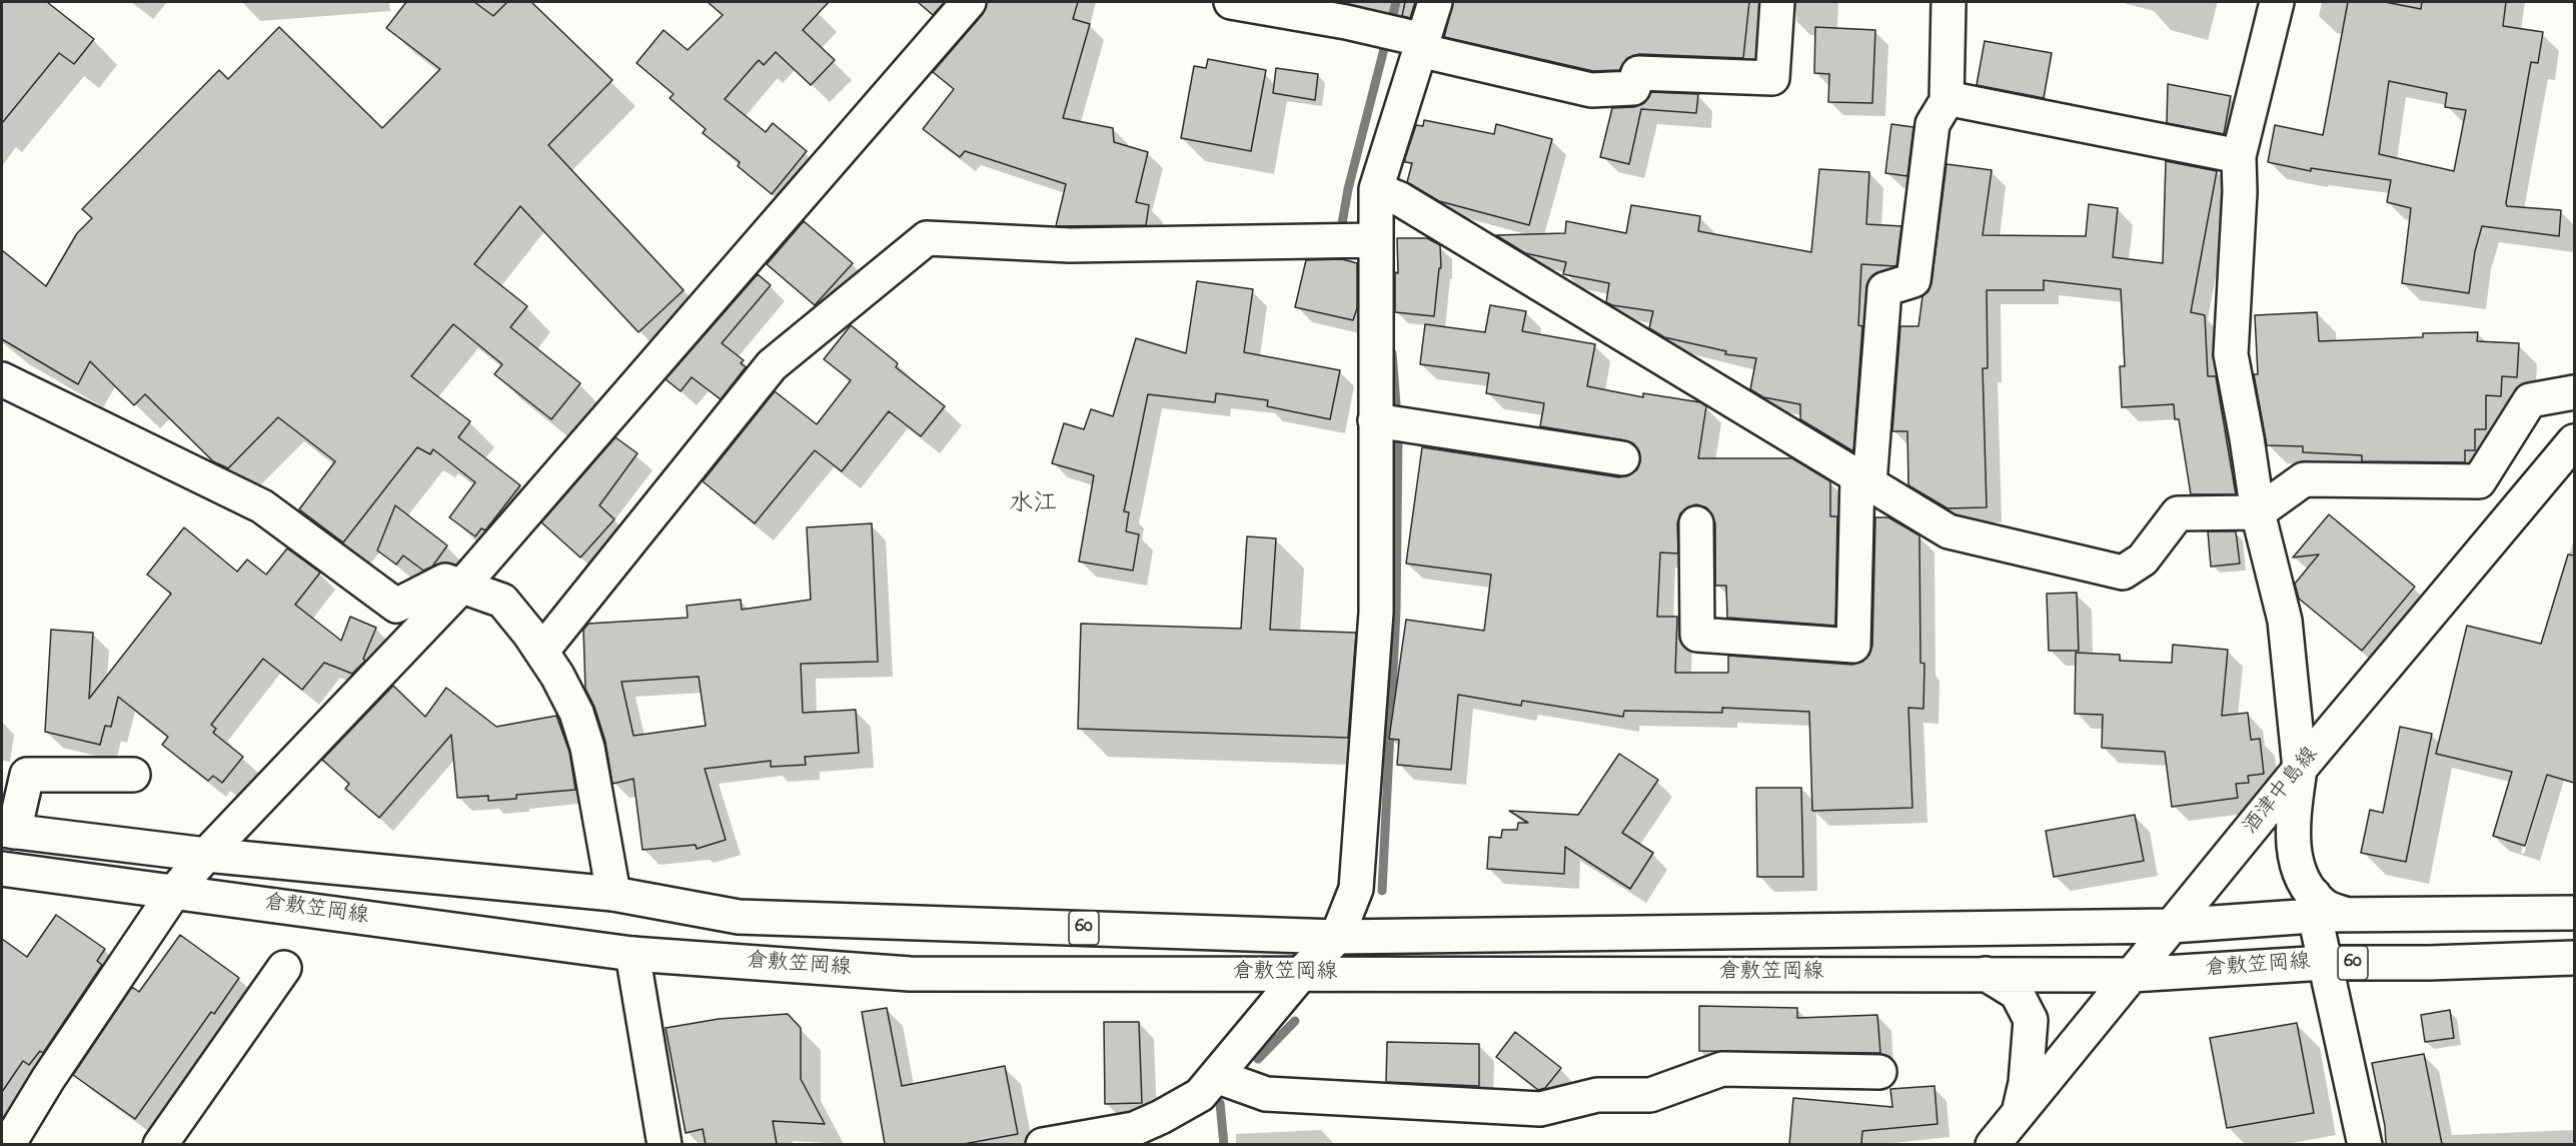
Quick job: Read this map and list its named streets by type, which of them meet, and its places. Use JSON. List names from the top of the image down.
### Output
{
  "streets": {
    "street": ["酒津中島線", "倉敷笠岡線", "60"]
  },
  "crossings": [
    ["酒津中島線", "倉敷笠岡線"]
  ],
  "districts": ["水江"]
}
